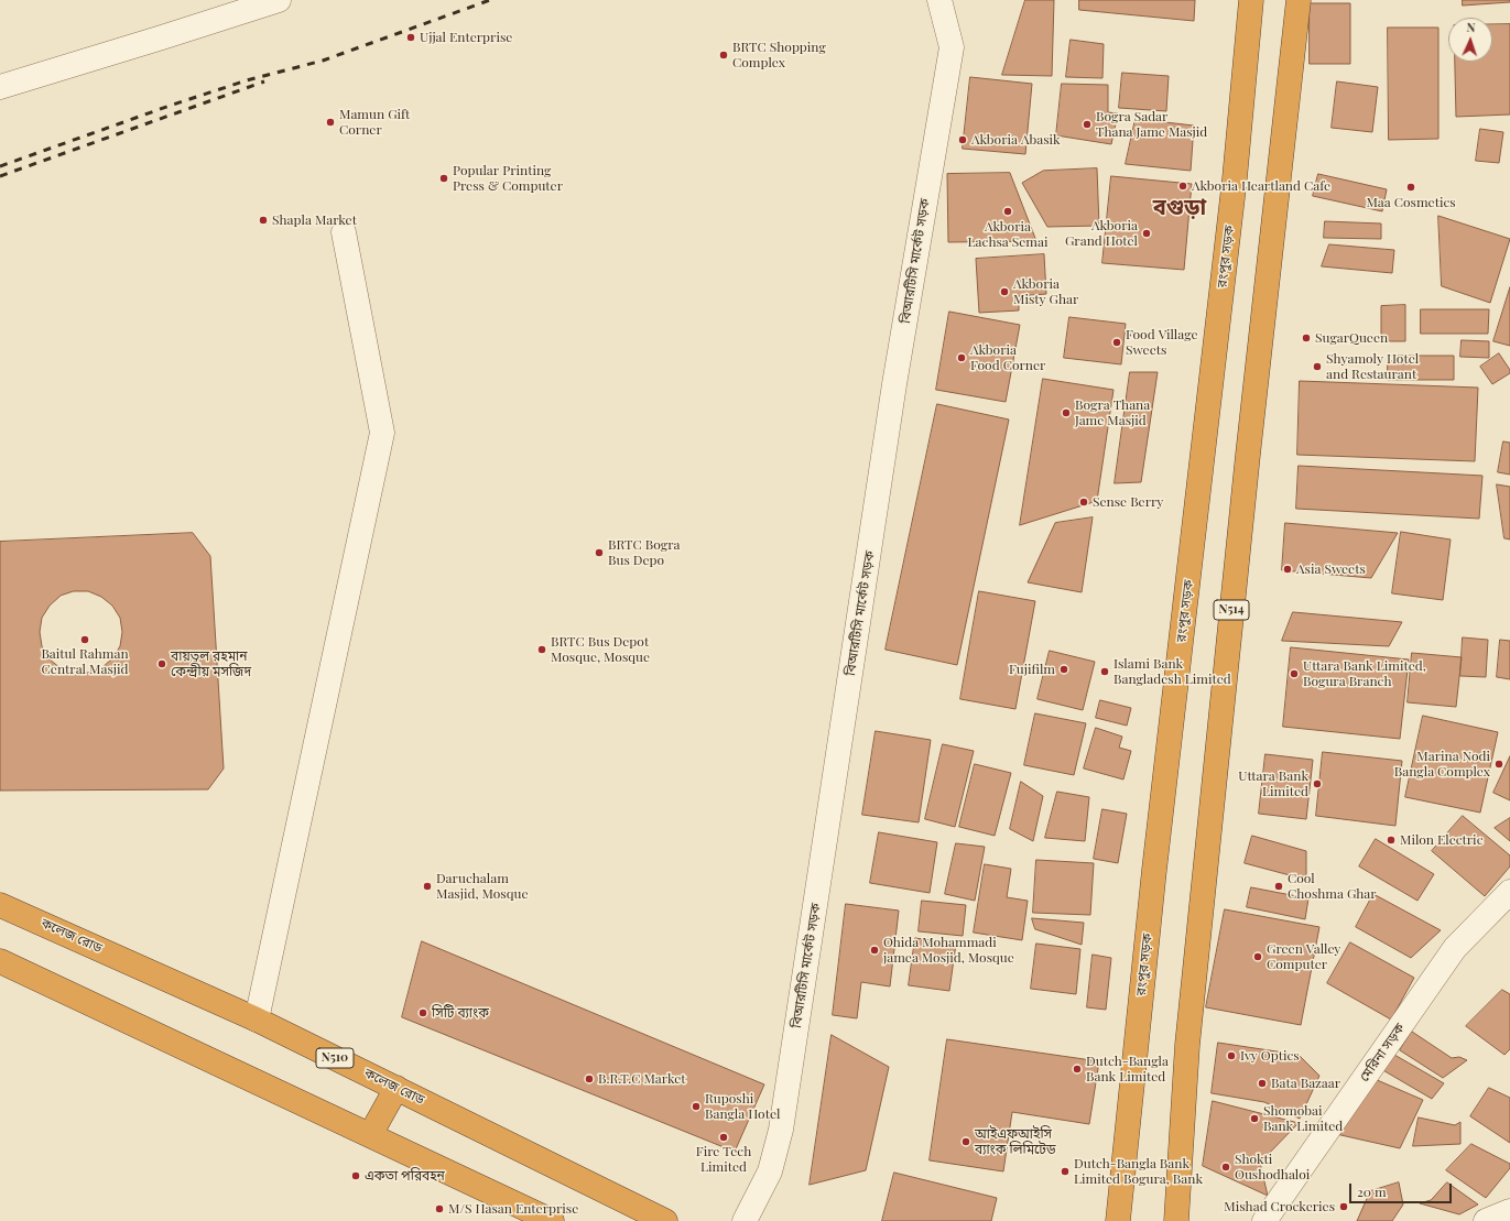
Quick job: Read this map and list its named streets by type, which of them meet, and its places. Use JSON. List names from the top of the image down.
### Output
{
  "streets": {
    "highway": [
      "রংপুর সড়ক",
      "N514",
      "কলেজ রোড",
      "N510"
    ],
    "street": ["বিআরটিসি মার্কেট সড়ক", "মেরিনা সড়ক"]
  },
  "districts": ["বগুড়া"],
  "places": [
    "Ujjal Enterprise",
    "BRTC Shopping Complex",
    "Mamun Gift Corner",
    "Bogra Sadar Thana Jame Masjid",
    "Akboria Abasik",
    "Popular Printing Press & Computer",
    "Akboria Heartland Cafe",
    "Maa Cosmetics",
    "Akboria Lachsa Semai",
    "Shapla Market",
    "Akboria Grand Hotel",
    "Akboria Misty Ghar",
    "SugarQueen",
    "Food Village Sweets",
    "Akboria Food Corner",
    "Shyamoly Hotel and Restaurant",
    "Bogra Thana Jame Masjid",
    "Sense Berry",
    "BRTC Bogra Bus Depo",
    "Asia Sweets",
    "Baitul Rahman Central Masjid",
    "BRTC Bus Depot Mosque, Mosque",
    "বায়তুল রহমান কেন্দ্রীয় মসজিদ",
    "Fujifilm",
    "Islami Bank Bangladesh Limited",
    "Uttara Bank Limited, Bogura Branch",
    "Marina Nodi Bangla Complex",
    "Uttara Bank Limited",
    "Milon Electric",
    "Daruchalam Masjid, Mosque",
    "Cool Choshma Ghar",
    "Ohida Mohammadi jamea Mosjid, Mosque",
    "Green Valley Computer",
    "সিটি ব্যাংক",
    "Ivy Optics",
    "Dutch-Bangla Bank Limited",
    "B.R.T.C Market",
    "Bata Bazaar",
    "Ruposhi Bangla Hotel",
    "Shomobai Bank Limited",
    "Fire Tech Limited",
    "আইএফআইসি ব্যাংক লিমিটেড",
    "Shokti Oushodhaloi",
    "Dutch-Bangla Bank Limited Bogura, Bank",
    "একতা পরিবহন",
    "Mishad Crockeries",
    "M/S Hasan Enterprise"
  ],
  "scale_bar": "20 m",
  "north": "top"
}
